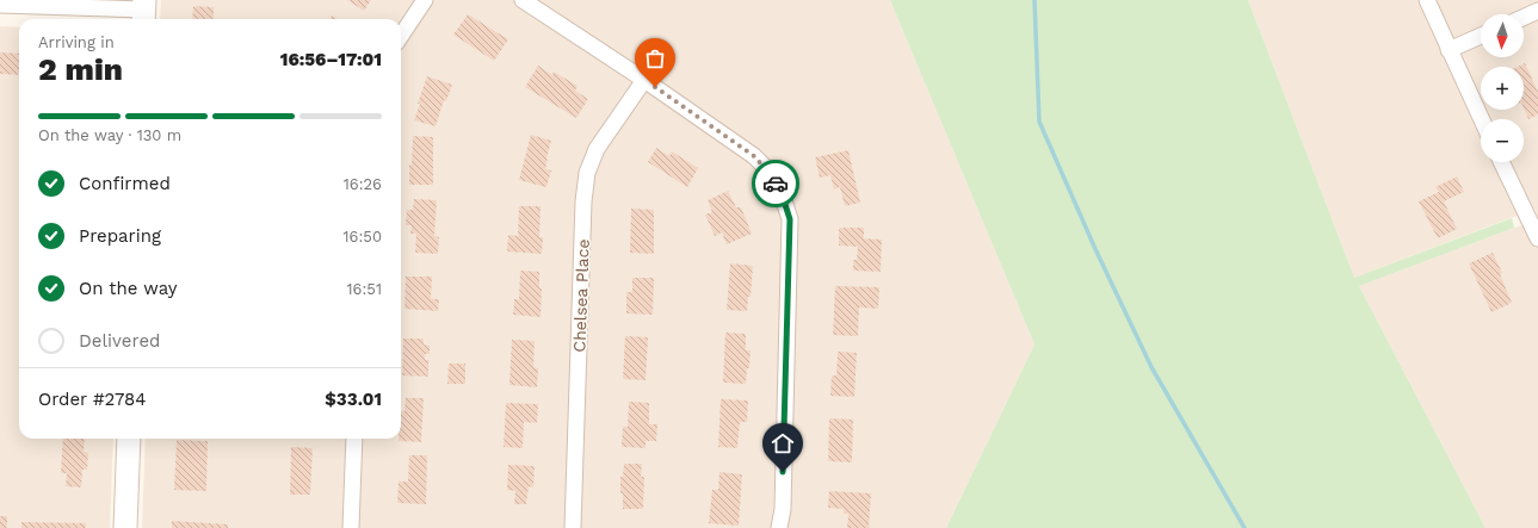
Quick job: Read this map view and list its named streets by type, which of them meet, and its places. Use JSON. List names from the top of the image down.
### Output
{
  "streets": {
    "street": ["Chelsea Place"]
  },
  "north": "bottom",
  "page": {
    "map_buttons": ["+", "−"],
    "heading": ["2 min", "Arriving in", "16:56–17:01"],
    "panel": ["Order #2784", "$33.01"],
    "bar": "On the way · 130 m",
    "list": [
      ["Confirmed", "16:26"],
      ["Preparing", "16:50"],
      ["On the way", "16:51"],
      "Delivered"
    ]
  }
}
